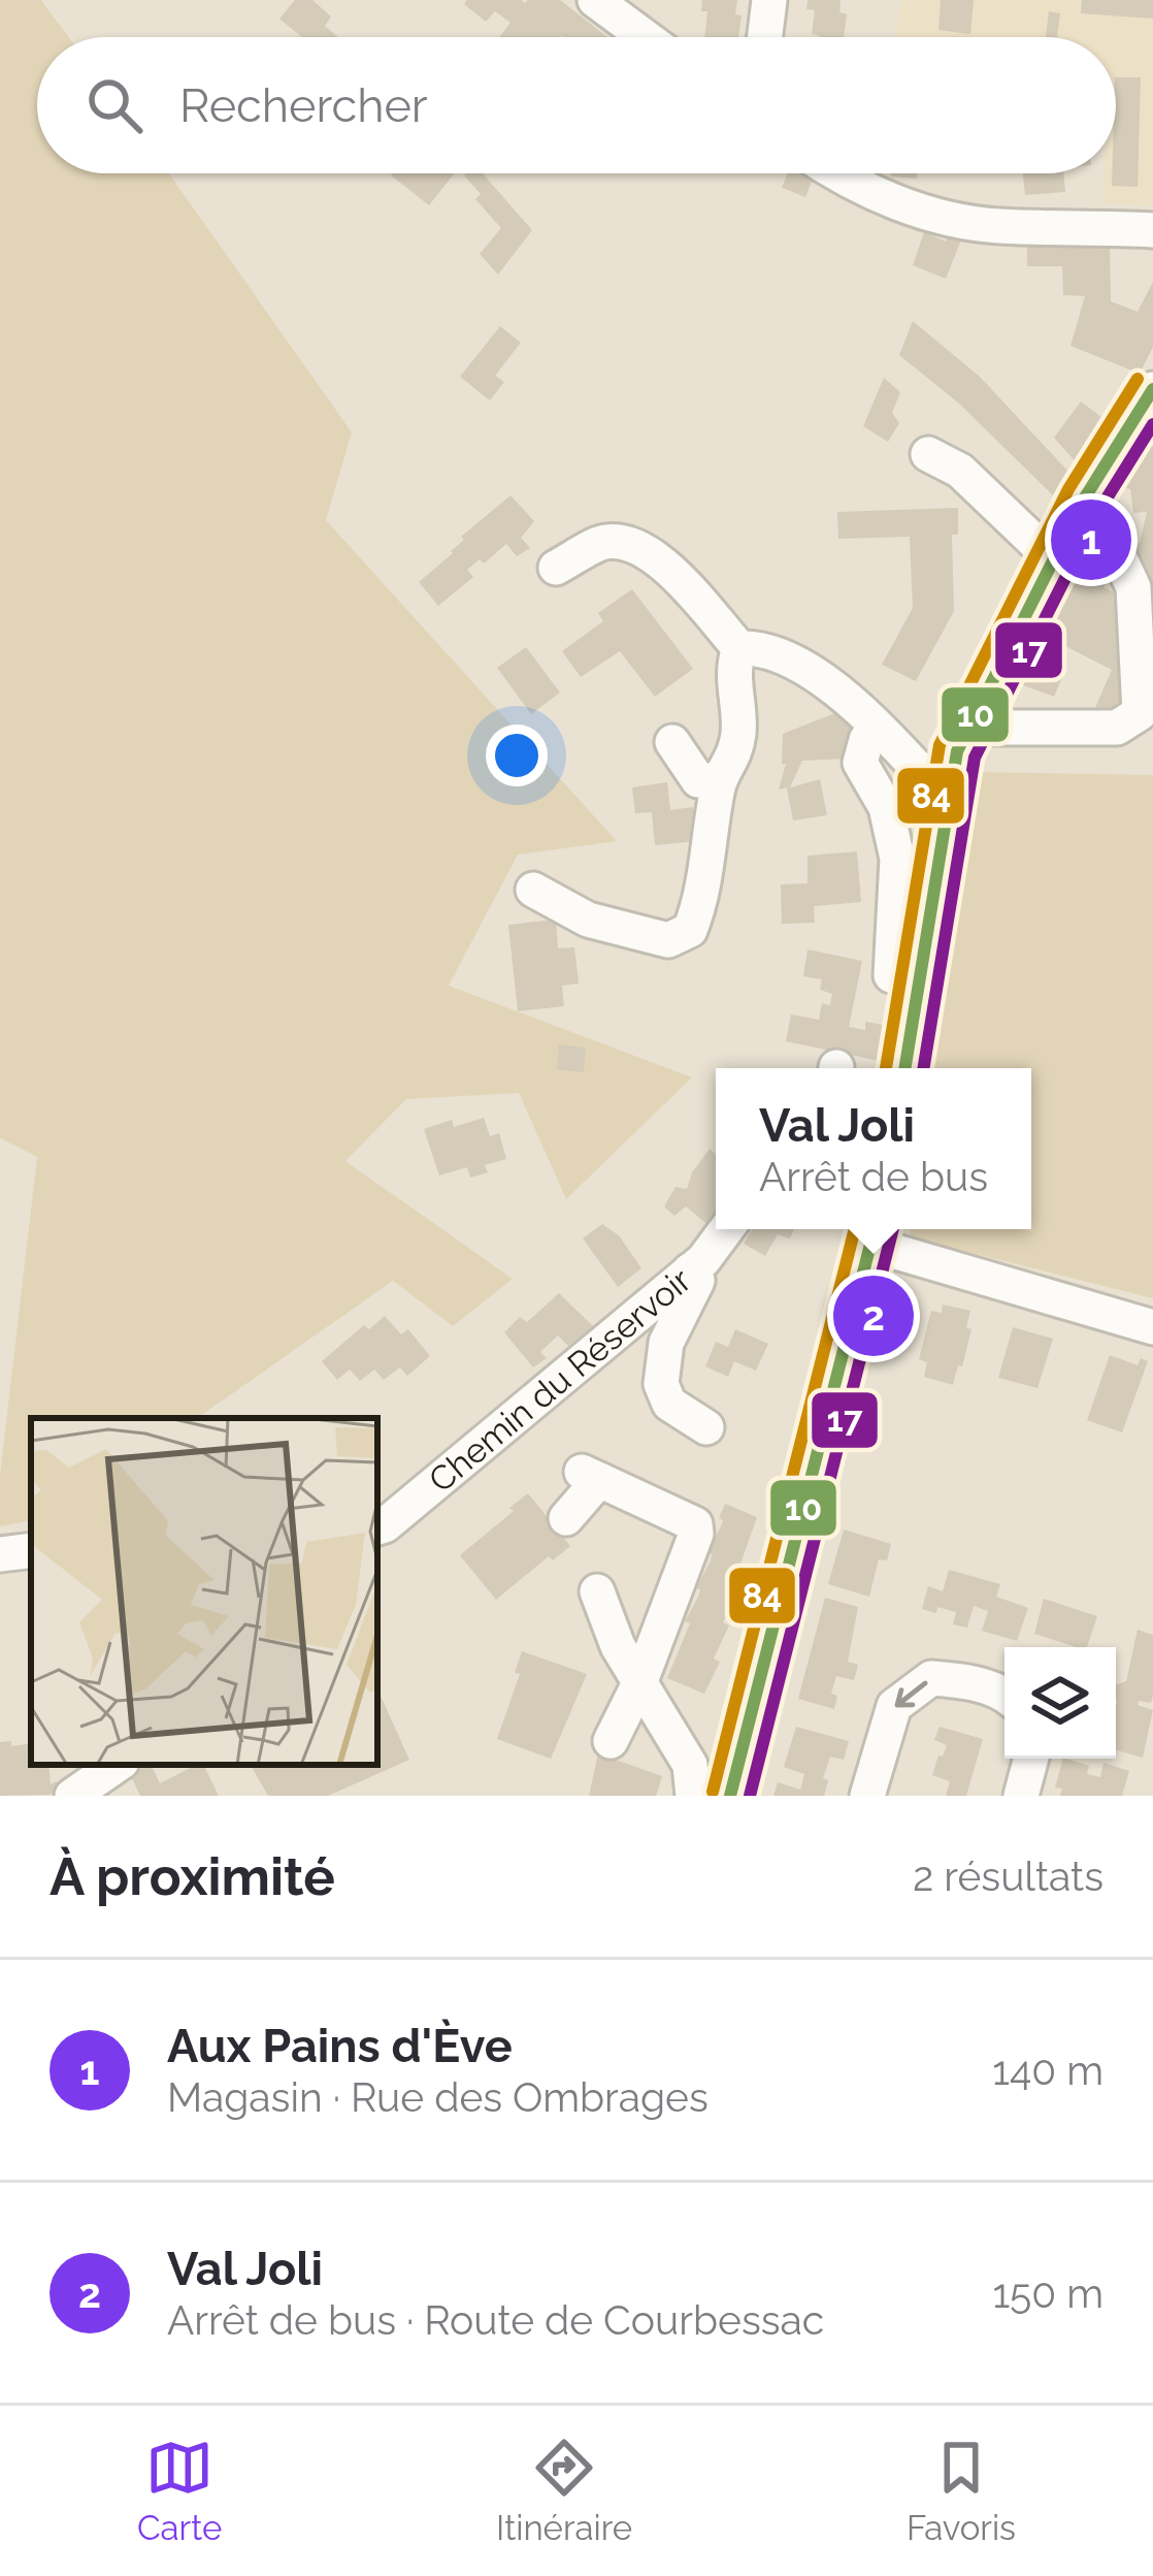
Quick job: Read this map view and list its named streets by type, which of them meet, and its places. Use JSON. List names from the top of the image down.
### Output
{
  "streets": {
    "street": ["Chemin du Réservoir"]
  },
  "lines": ["transit line 84", "transit line 10", "transit line 17"],
  "page": {
    "search": "Rechercher",
    "pins": ["1", "2"],
    "popup": ["Val Joli", "Arrêt de bus"],
    "heading": ["À proximité", "2 résultats"],
    "list": [
      {
        "mark": "1",
        "name": "Aux Pains d'Ève",
        "note": "Magasin · Rue des Ombrages",
        "value": "140 m"
      },
      {
        "mark": "2",
        "name": "Val Joli",
        "note": "Arrêt de bus · Route de Courbessac",
        "value": "150 m"
      }
    ],
    "nav": ["Carte", "Itinéraire", "Favoris"]
  }
}
